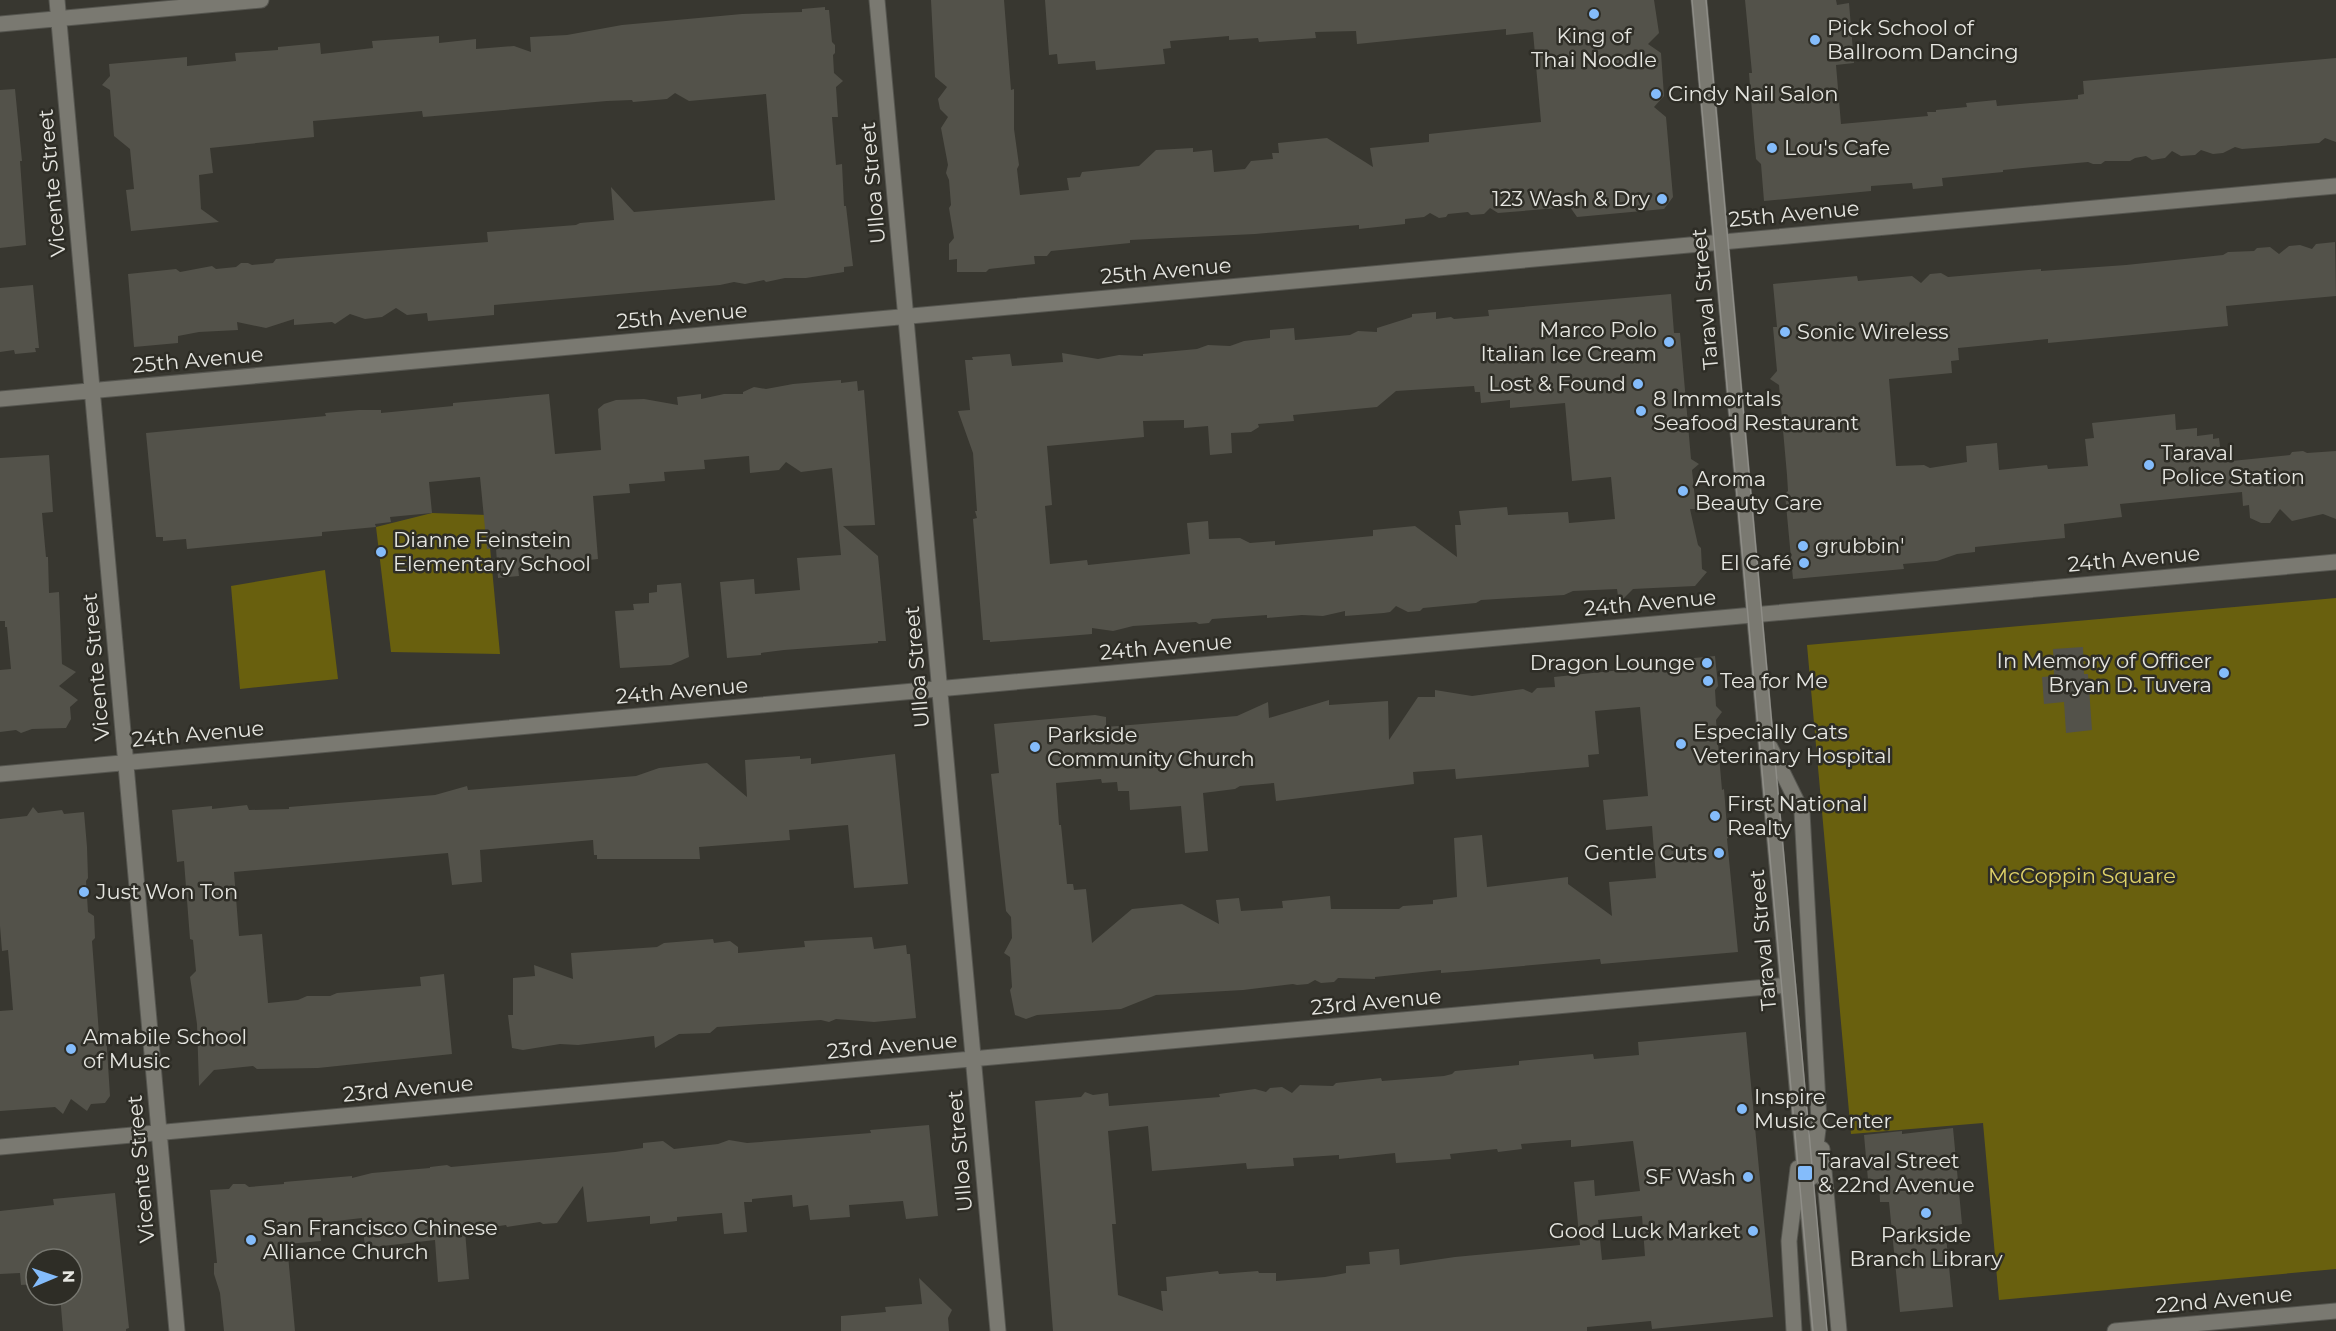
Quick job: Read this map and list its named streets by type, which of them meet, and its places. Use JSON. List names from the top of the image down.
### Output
{
  "streets": {
    "street": [
      "Vicente Street",
      "Ulloa Street",
      "25th Avenue",
      "Taraval Street",
      "24th Avenue",
      "23rd Avenue",
      "22nd Avenue"
    ]
  },
  "crossings": [
    ["Vicente Street", "25th Avenue"],
    ["Vicente Street", "24th Avenue"],
    ["Vicente Street", "23rd Avenue"],
    ["Ulloa Street", "25th Avenue"],
    ["Ulloa Street", "24th Avenue"],
    ["Ulloa Street", "23rd Avenue"],
    ["25th Avenue", "Taraval Street"],
    ["Taraval Street", "24th Avenue"],
    ["Taraval Street", "23rd Avenue"]
  ],
  "parks": ["McCoppin Square"],
  "places": {
    "other": [
      "King of Thai Noodle",
      "Pick School of Ballroom Dancing",
      "Cindy Nail Salon",
      "Lou's Cafe",
      "123 Wash & Dry",
      "Sonic Wireless",
      "Marco Polo Italian Ice Cream",
      "Lost & Found",
      "8 Immortals Seafood Restaurant",
      "Taraval Police Station",
      "Aroma Beauty Care",
      "grubbin'",
      "Dianne Feinstein Elementary School",
      "El Café",
      "Dragon Lounge",
      "In Memory of Officer Bryan D. Tuvera",
      "Tea for Me",
      "Especially Cats Veterinary Hospital",
      "Parkside Community Church",
      "First National Realty",
      "Gentle Cuts",
      "Just Won Ton",
      "Amabile School of Music",
      "Inspire Music Center",
      "SF Wash",
      "Parkside Branch Library",
      "Good Luck Market",
      "San Francisco Chinese Alliance Church"
    ],
    "transit": ["Taraval Street & 22nd Avenue"]
  },
  "north": "right"
}
